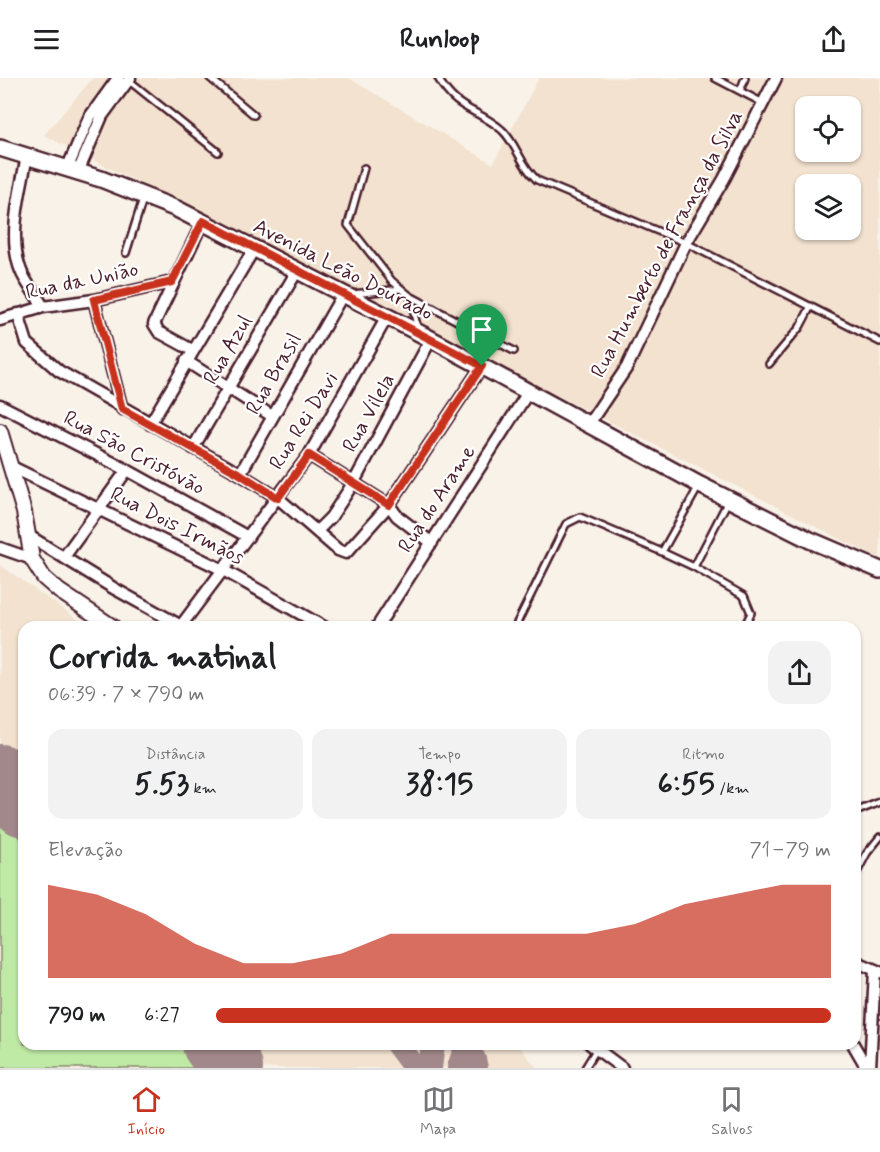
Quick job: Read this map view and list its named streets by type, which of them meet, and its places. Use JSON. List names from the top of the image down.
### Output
{
  "streets": {
    "main road": ["Avenida Leão Dourado"],
    "street": [
      "Rua Humberto de França da Silva",
      "Rua da União",
      "Rua Azul",
      "Rua Brasil",
      "Rua Vilela",
      "Rua Rei Davi",
      "Rua São Cristóvão",
      "Rua do Arame",
      "Rua Dois Irmãos"
    ]
  },
  "crossings": [
    ["Rua Humberto de França da Silva", "Avenida Leão Dourado"],
    ["Avenida Leão Dourado", "Rua Azul"],
    ["Avenida Leão Dourado", "Rua Brasil"],
    ["Avenida Leão Dourado", "Rua Vilela"],
    ["Avenida Leão Dourado", "Rua Rei Davi"],
    ["Avenida Leão Dourado", "Rua do Arame"],
    ["Rua Rei Davi", "Rua São Cristóvão"],
    ["Rua Rei Davi", "Rua Dois Irmãos"]
  ],
  "page": {
    "header": "Runloop",
    "heading": ["Corrida matinal", "06:39 · 7 × 790 m"],
    "stats": [
      ["Distância", "5.53 km"],
      ["Tempo", "38:15"],
      ["Ritmo", "6:55 /km"]
    ],
    "chart": ["Elevação", "71–79 m"],
    "list": [
      {
        "name": "790 m",
        "note": "6:27"
      }
    ],
    "tabs": ["Início", "Mapa", "Salvos"]
  }
}
